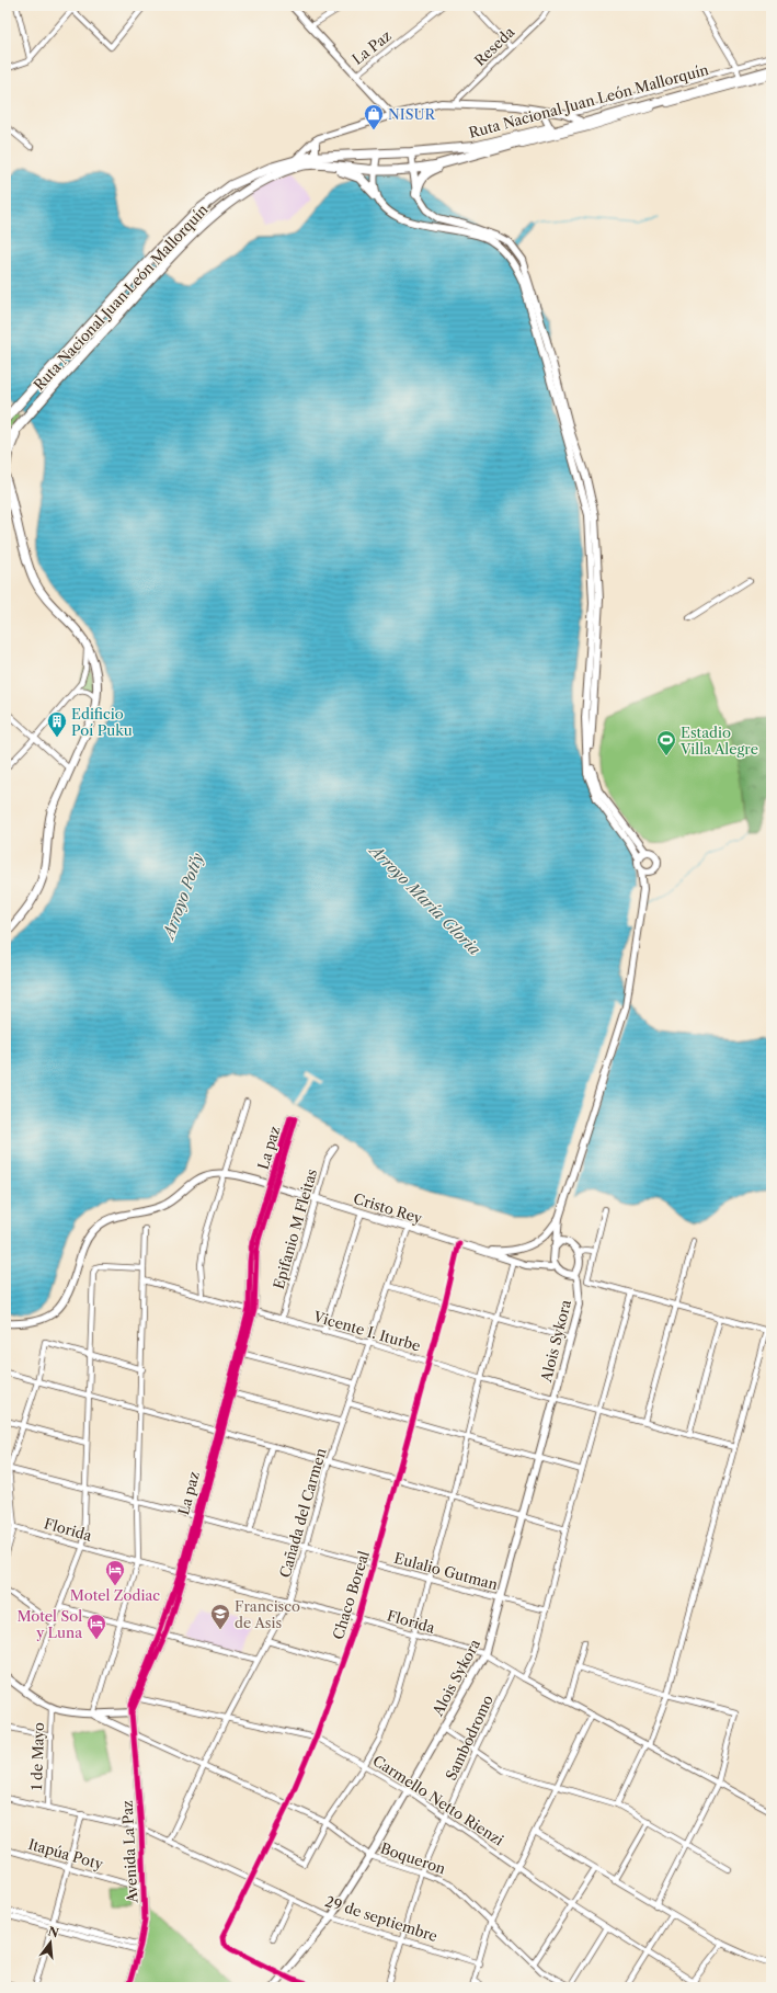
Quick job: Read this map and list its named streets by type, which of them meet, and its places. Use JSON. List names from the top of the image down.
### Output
{
  "streets": {
    "highway": ["Ruta Nacional Juan León Mallorquín"],
    "street": [
      "Reseda",
      "La Paz",
      "La paz",
      "Cristo Rey",
      "Epifanio M Fleitas",
      "Vicente I. Iturbe",
      "Alois Sykora",
      "Cañada del Carmen",
      "Florida",
      "Eulalio Gutman",
      "Chaco Boreal",
      "Sambodromo",
      "1 de Mayo",
      "Carmello Netto Rienzi",
      "Avenida La Paz",
      "Itapúa Poty",
      "Boqueron",
      "29 de septiembre"
    ]
  },
  "crossings": [
    ["La paz", "Cristo Rey"],
    ["La paz", "Vicente I. Iturbe"],
    ["La paz", "Florida"],
    ["La paz", "Eulalio Gutman"],
    ["La paz", "Carmello Netto Rienzi"],
    ["La paz", "Avenida La Paz"],
    ["Cristo Rey", "Epifanio M Fleitas"],
    ["Cristo Rey", "Alois Sykora"],
    ["Cristo Rey", "Cañada del Carmen"],
    ["Cristo Rey", "Chaco Boreal"],
    ["Epifanio M Fleitas", "Vicente I. Iturbe"],
    ["Vicente I. Iturbe", "Alois Sykora"],
    ["Vicente I. Iturbe", "Cañada del Carmen"],
    ["Vicente I. Iturbe", "Chaco Boreal"],
    ["Alois Sykora", "Florida"],
    ["Alois Sykora", "Eulalio Gutman"],
    ["Alois Sykora", "Chaco Boreal"],
    ["Alois Sykora", "Carmello Netto Rienzi"],
    ["Alois Sykora", "Boqueron"],
    ["Alois Sykora", "29 de septiembre"],
    ["Cañada del Carmen", "Florida"],
    ["Cañada del Carmen", "Eulalio Gutman"],
    ["Cañada del Carmen", "Carmello Netto Rienzi"],
    ["Cañada del Carmen", "Boqueron"],
    ["Cañada del Carmen", "29 de septiembre"],
    ["Florida", "Chaco Boreal"],
    ["Florida", "Sambodromo"],
    ["Eulalio Gutman", "Chaco Boreal"],
    ["Chaco Boreal", "Carmello Netto Rienzi"],
    ["Chaco Boreal", "Boqueron"],
    ["Chaco Boreal", "29 de septiembre"],
    ["Sambodromo", "Carmello Netto Rienzi"],
    ["Sambodromo", "Boqueron"],
    ["Sambodromo", "29 de septiembre"],
    ["1 de Mayo", "29 de septiembre"],
    ["Avenida La Paz", "Itapúa Poty"],
    ["Avenida La Paz", "Boqueron"],
    ["Avenida La Paz", "29 de septiembre"]
  ],
  "water": ["Arroyo Poti'y", "Arroyo María Gloria"],
  "places": {
    "shop": ["NISUR"],
    "building": ["Edificio Poí Puku"],
    "sports": ["Estadio Villa Alegre"],
    "hotel": ["Motel Zodiac", "Motel Sol y Luna"],
    "school or university": ["Francisco de Asis"]
  },
  "north": "top"
}
